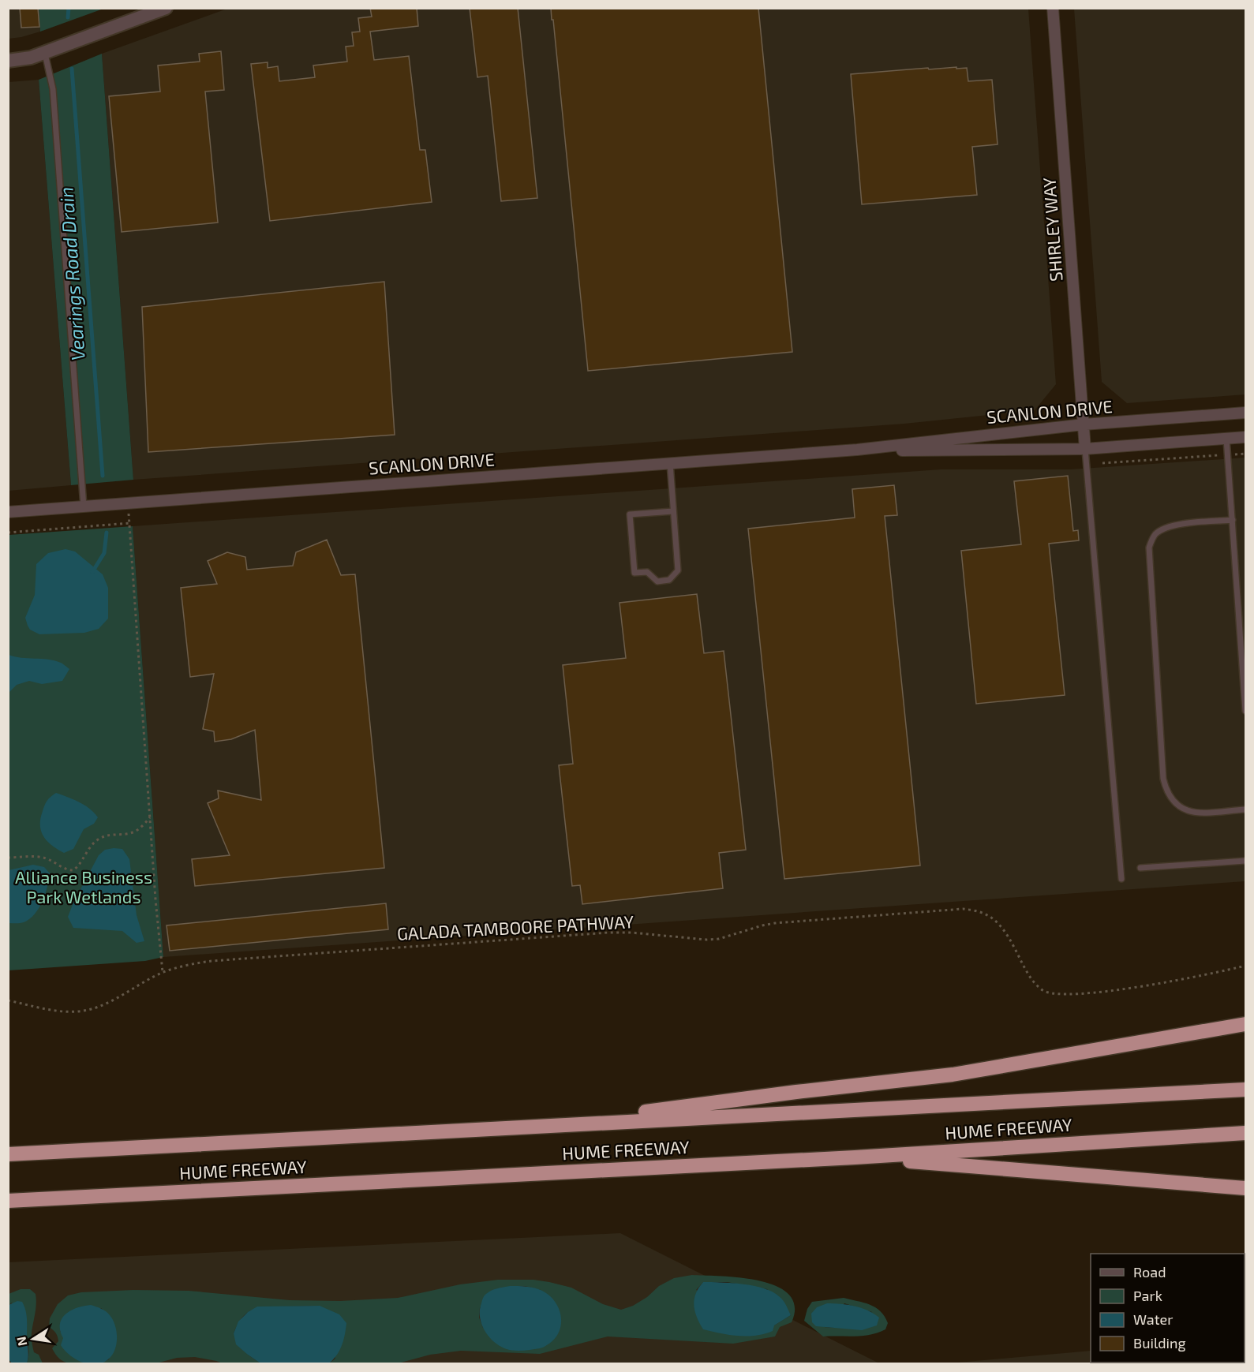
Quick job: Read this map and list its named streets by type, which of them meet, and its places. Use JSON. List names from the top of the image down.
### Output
{
  "streets": {
    "highway": ["HUME FREEWAY"],
    "street": ["SHIRLEY WAY", "SCANLON DRIVE"],
    "path": ["GALADA TAMBOORE PATHWAY"]
  },
  "crossings": [
    ["SHIRLEY WAY", "SCANLON DRIVE"]
  ],
  "water": ["Vearings Road Drain"],
  "parks": ["Alliance Business Park Wetlands"],
  "legend": [
    "Road",
    "Park",
    "Water",
    "Building"
  ],
  "north": "left"
}
